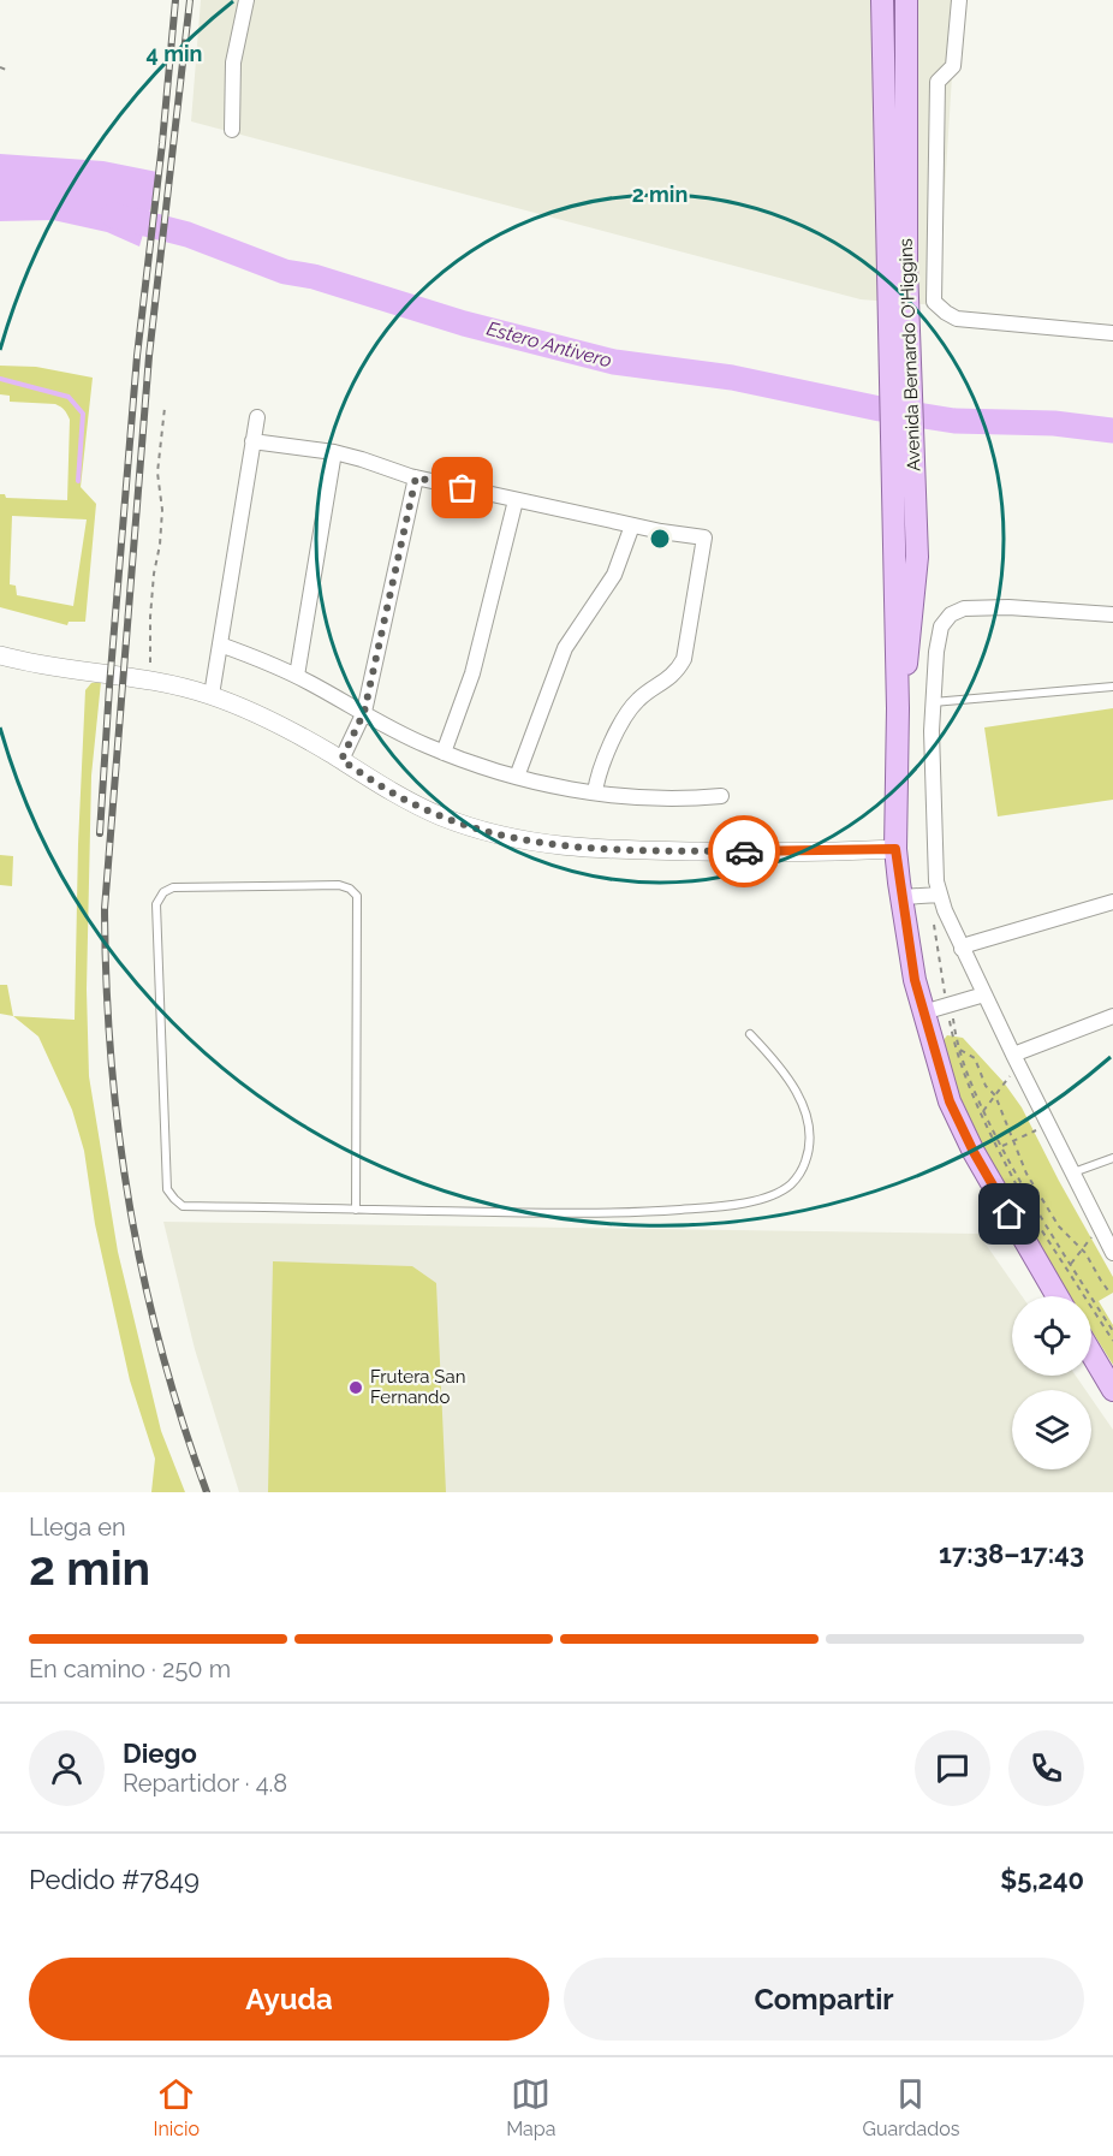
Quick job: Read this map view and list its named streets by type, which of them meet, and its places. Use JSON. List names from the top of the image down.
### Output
{
  "streets": {
    "main road": ["Avenida Bernardo O'Higgins"]
  },
  "water": ["Estero Antivero"],
  "places": ["Frutera San Fernando"],
  "page": {
    "heading": ["2 min", "Llega en", "17:38–17:43"],
    "panel": [
      "Diego",
      "Repartidor · 4.8",
      "Pedido #7849",
      "$5,240"
    ],
    "bar": "En camino · 250 m",
    "buttons": ["Ayuda", "Compartir"],
    "tabs": ["Inicio", "Mapa", "Guardados"]
  },
  "rings": ["4 min", "2 min"]
}
